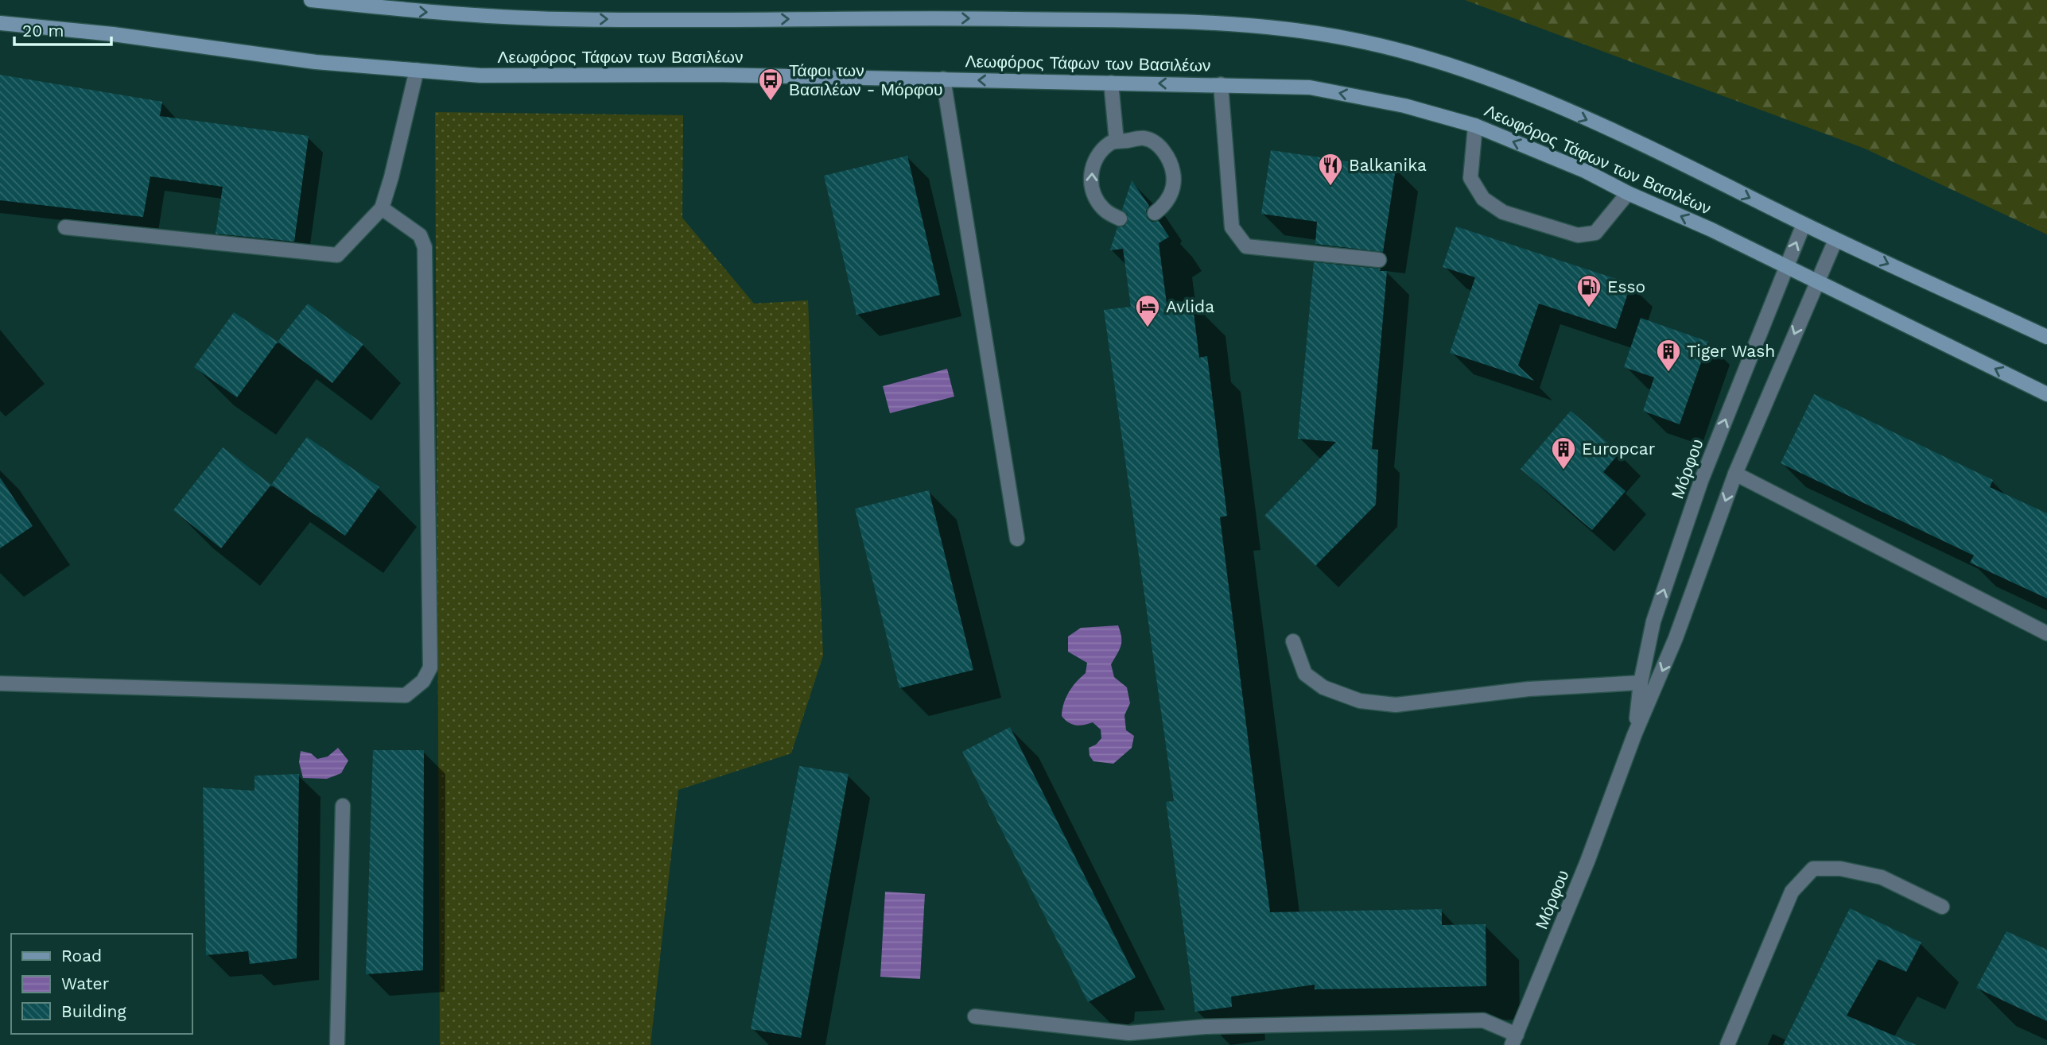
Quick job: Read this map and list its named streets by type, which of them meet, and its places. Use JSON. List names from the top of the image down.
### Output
{
  "streets": {
    "main road": ["Λεωφόρος Τάφων των Βασιλέων"],
    "street": ["Μόρφου"]
  },
  "crossings": [
    ["Λεωφόρος Τάφων των Βασιλέων", "Μόρφου"]
  ],
  "places": {
    "bus stop": ["Τάφοι των Βασιλέων - Μόρφου"],
    "restaurant": ["Balkanika"],
    "fuel station": ["Esso"],
    "hotel": ["Avlida"],
    "building": ["Tiger Wash", "Europcar"]
  },
  "legend": ["Road", "Water", "Building"],
  "scale_bar": "20 m"
}
